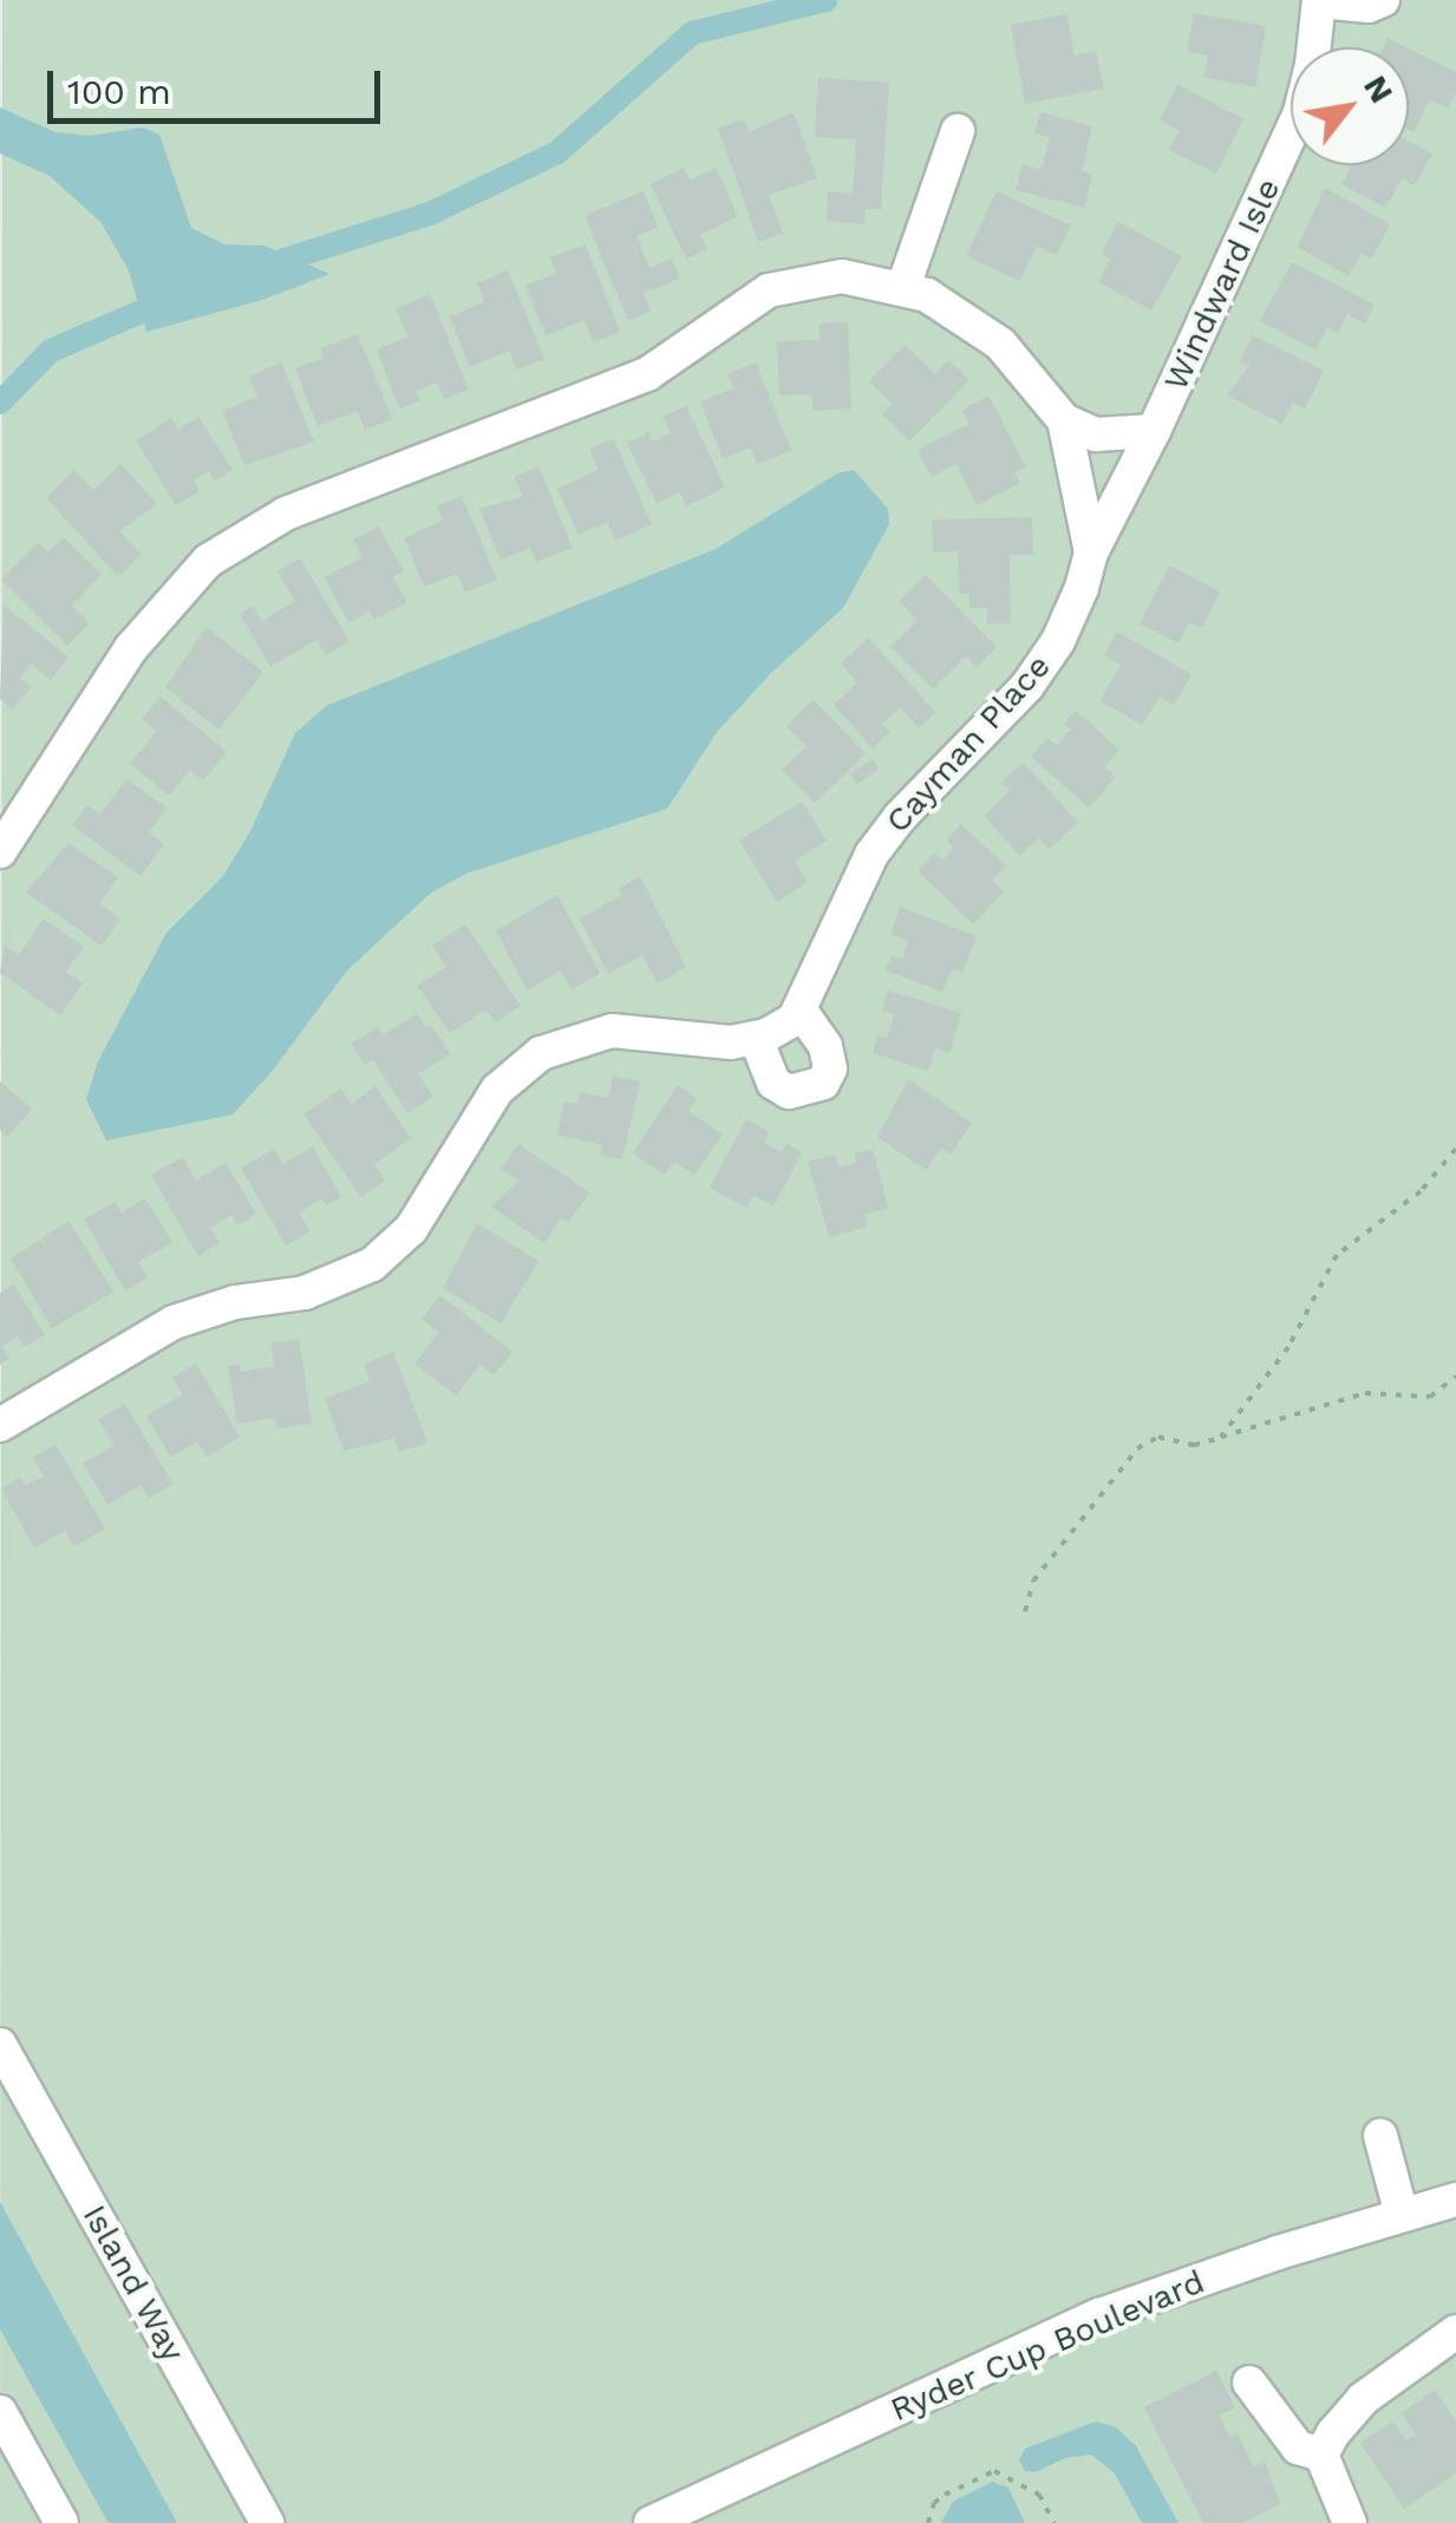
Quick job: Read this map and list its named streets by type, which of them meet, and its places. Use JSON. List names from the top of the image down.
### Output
{
  "streets": {
    "street": [
      "Windward Isle",
      "Cayman Place",
      "Island Way",
      "Ryder Cup Boulevard"
    ]
  },
  "crossings": [
    ["Windward Isle", "Cayman Place"]
  ],
  "scale_bar": "100 m",
  "north": "top right"
}
